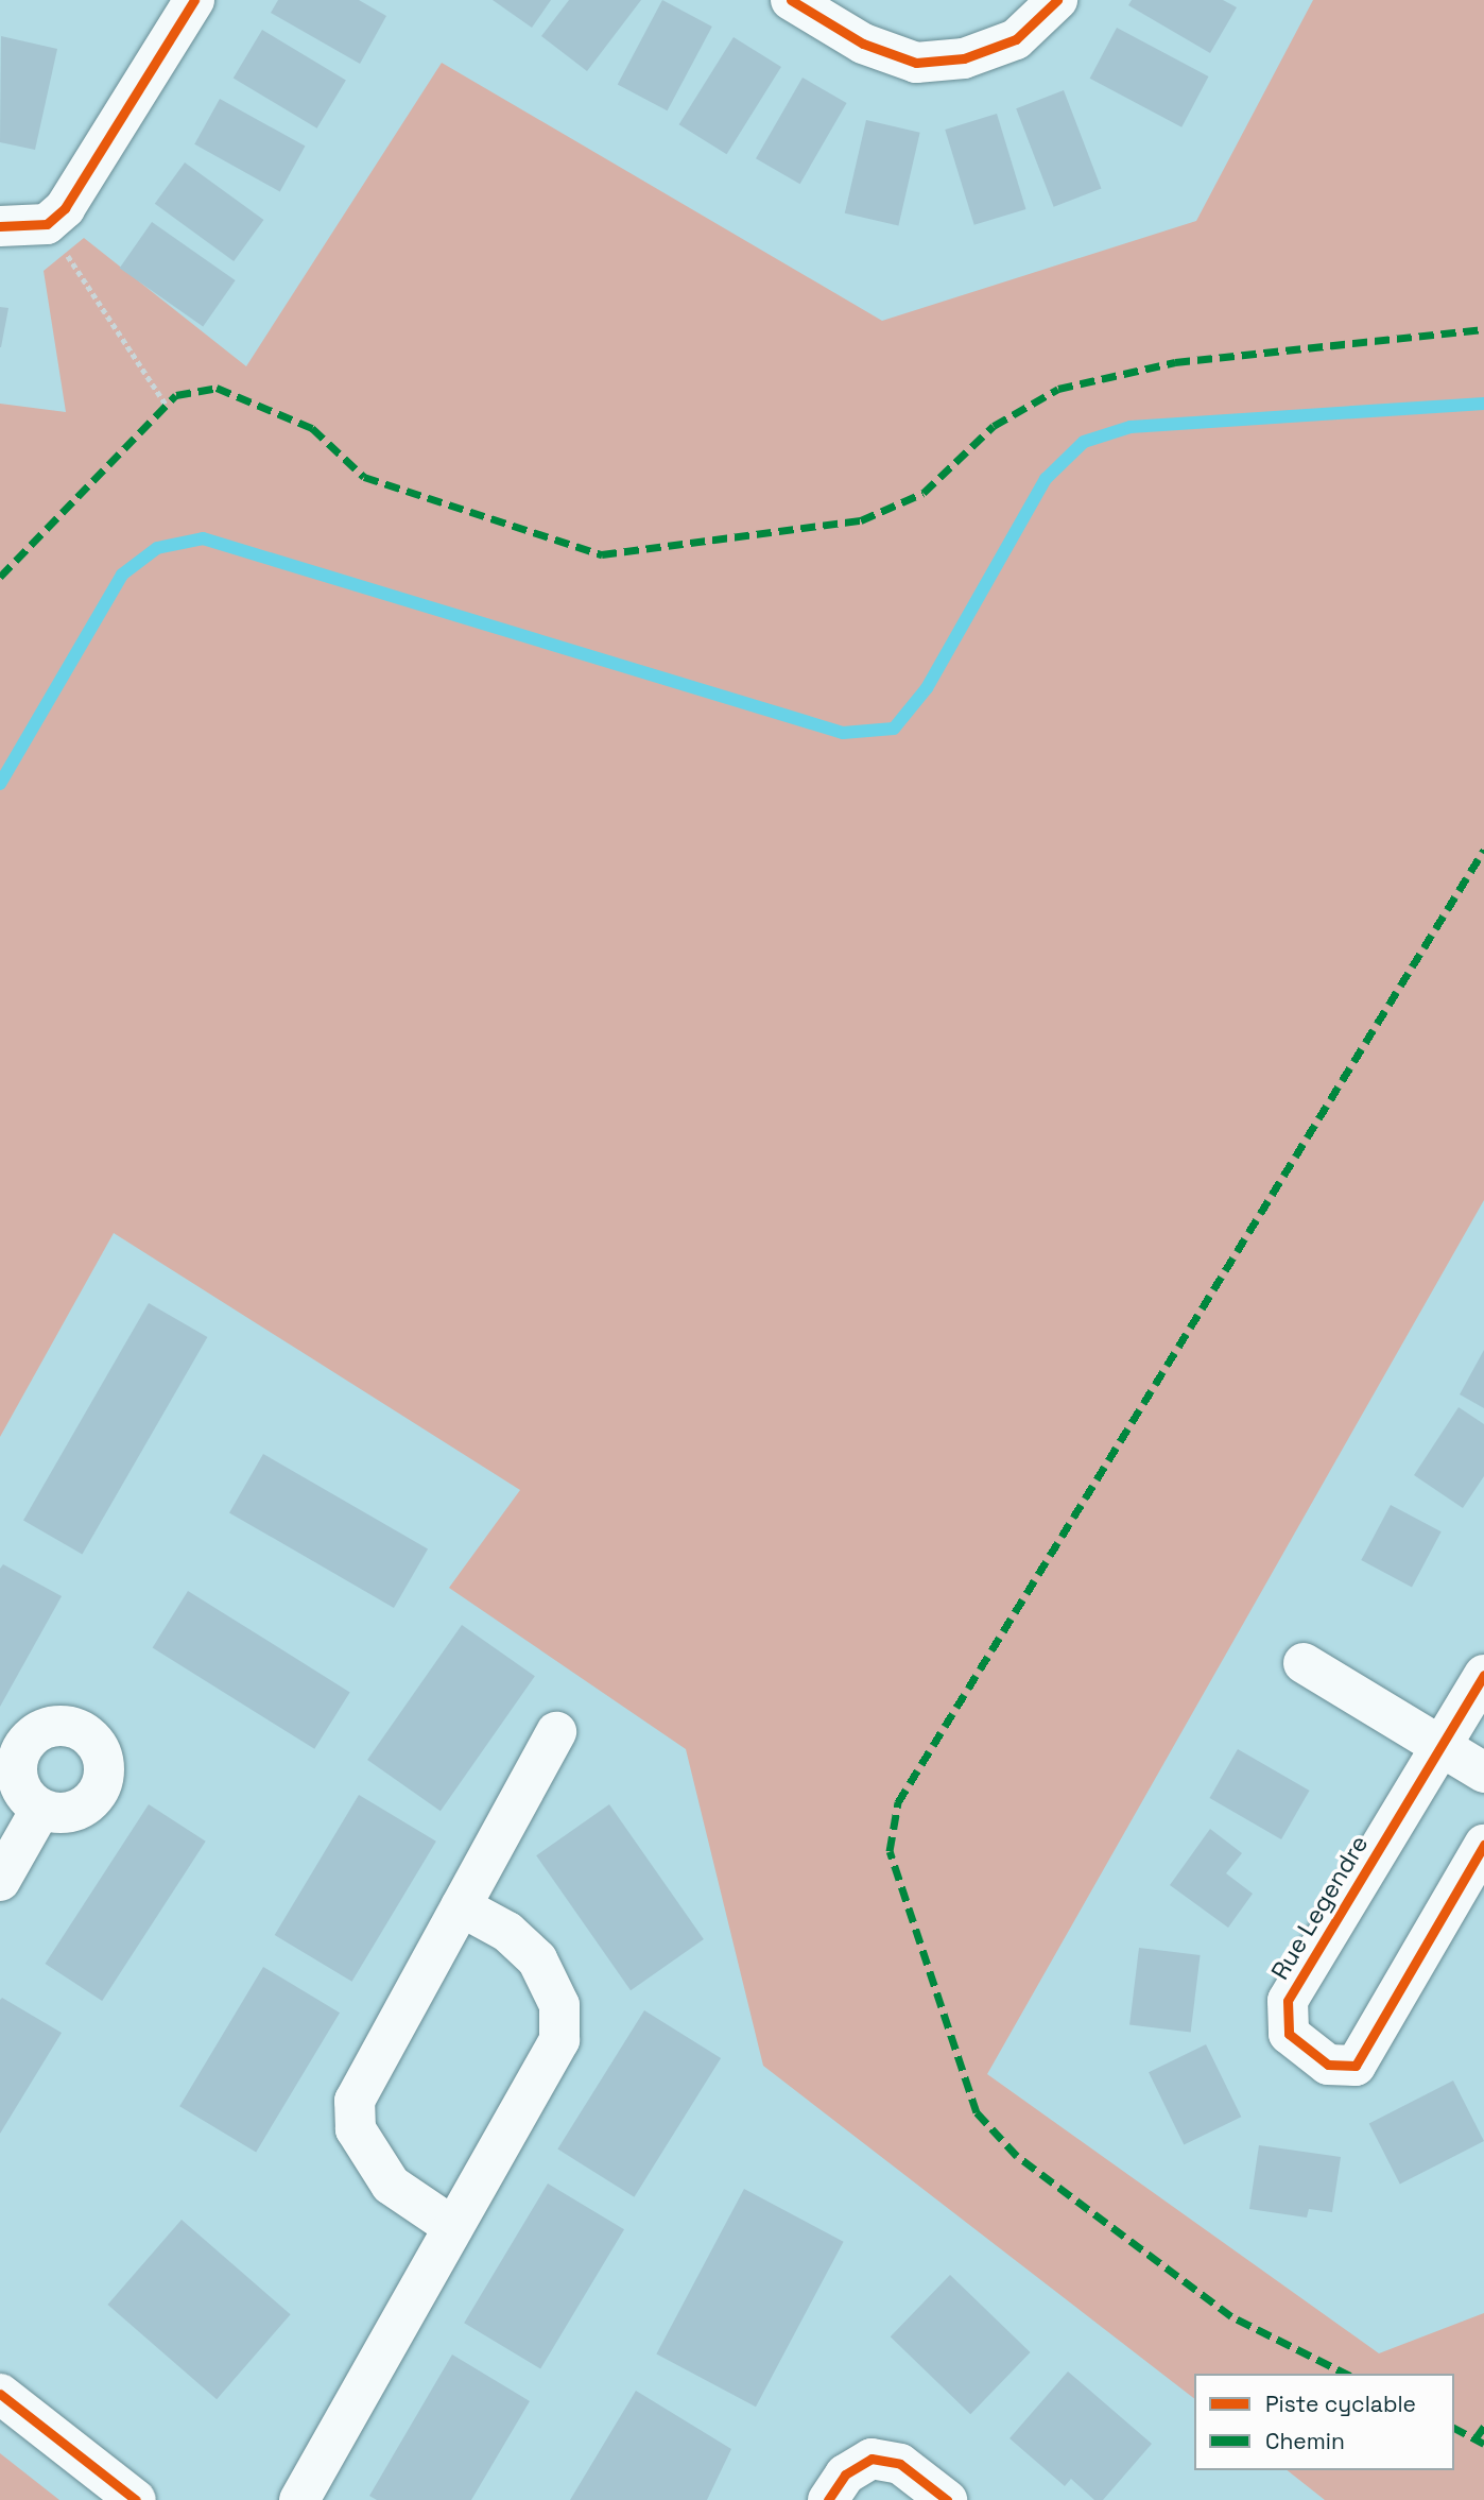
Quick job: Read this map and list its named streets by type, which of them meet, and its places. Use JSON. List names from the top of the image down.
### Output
{
  "streets": {
    "street": ["Rue Legendre"]
  },
  "legend": ["Piste cyclable", "Chemin"]
}
